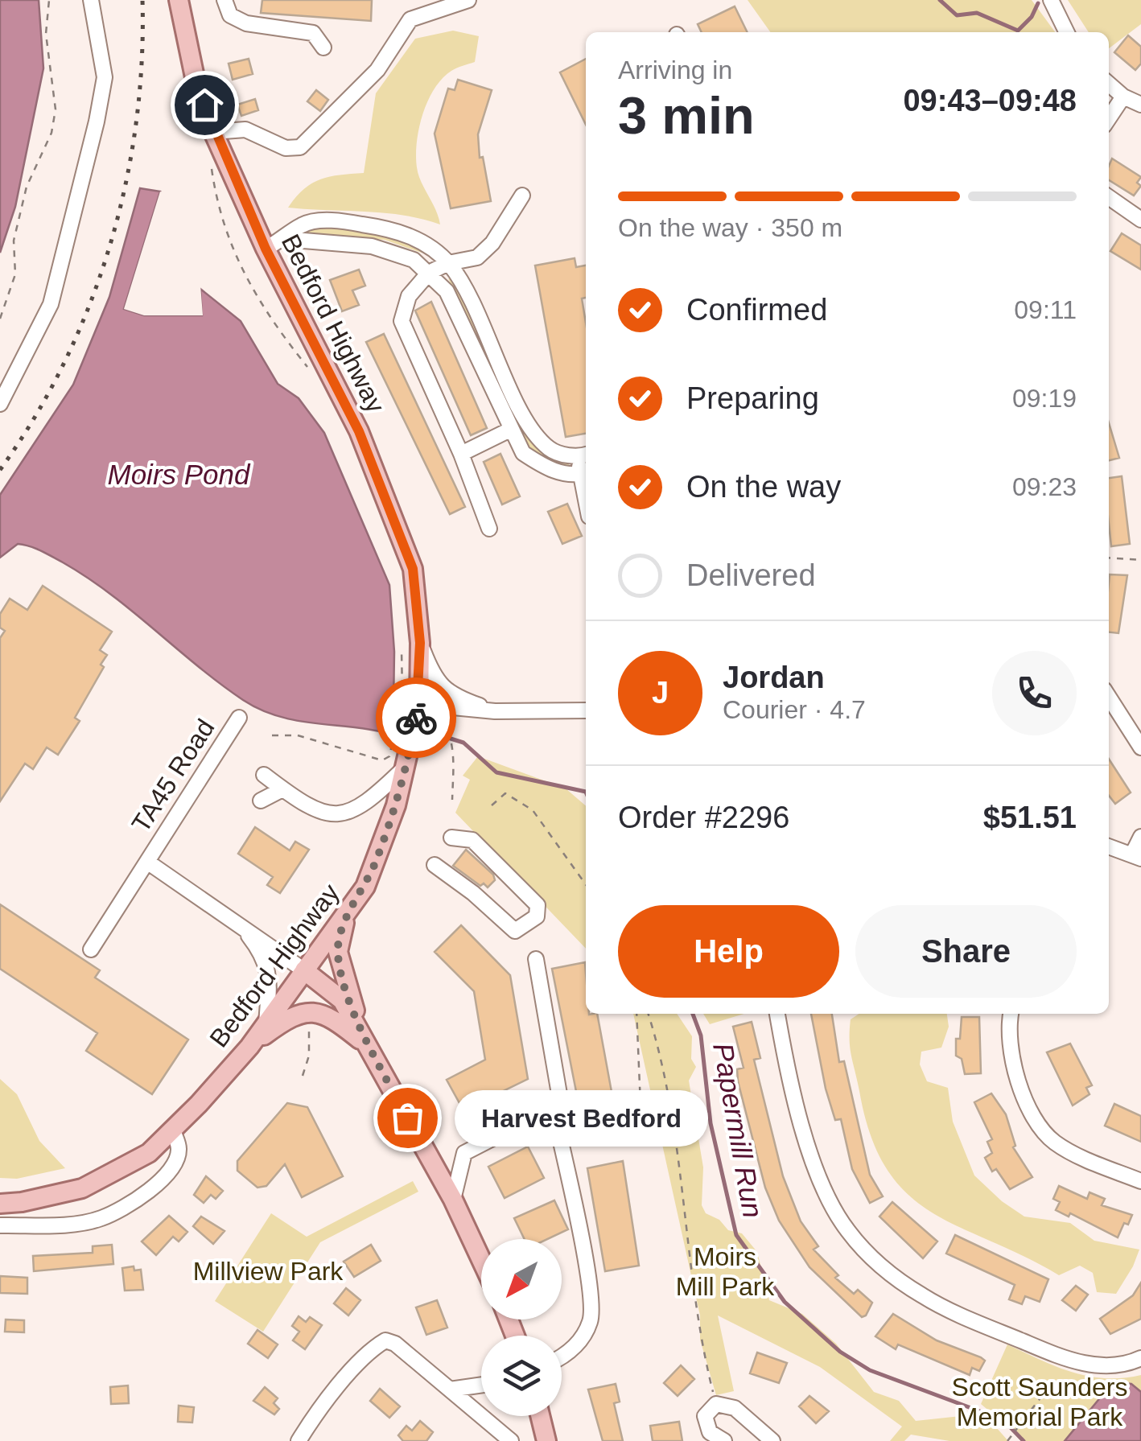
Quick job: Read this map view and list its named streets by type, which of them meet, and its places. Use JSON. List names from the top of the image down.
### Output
{
  "streets": {
    "main road": ["Bedford Highway"],
    "street": ["TA45 Road"]
  },
  "crossings": [
    ["Bedford Highway", "TA45 Road"]
  ],
  "water": ["Moirs Pond", "Papermill Run"],
  "parks": ["Moirs Mill Park", "Millview Park", "Scott Saunders Memorial Park"],
  "places": ["Harvest Bedford"],
  "north": "bottom left",
  "page": {
    "heading": ["3 min", "Arriving in", "09:43–09:48"],
    "panel": [
      "Jordan",
      "Courier · 4.7",
      "Order #2296",
      "$51.51"
    ],
    "bar": "On the way · 350 m",
    "list": [
      ["Confirmed", "09:11"],
      ["Preparing", "09:19"],
      ["On the way", "09:23"],
      "Delivered"
    ],
    "round": "J",
    "buttons": ["Help", "Share"],
    "bubble": "Harvest Bedford"
  }
}
